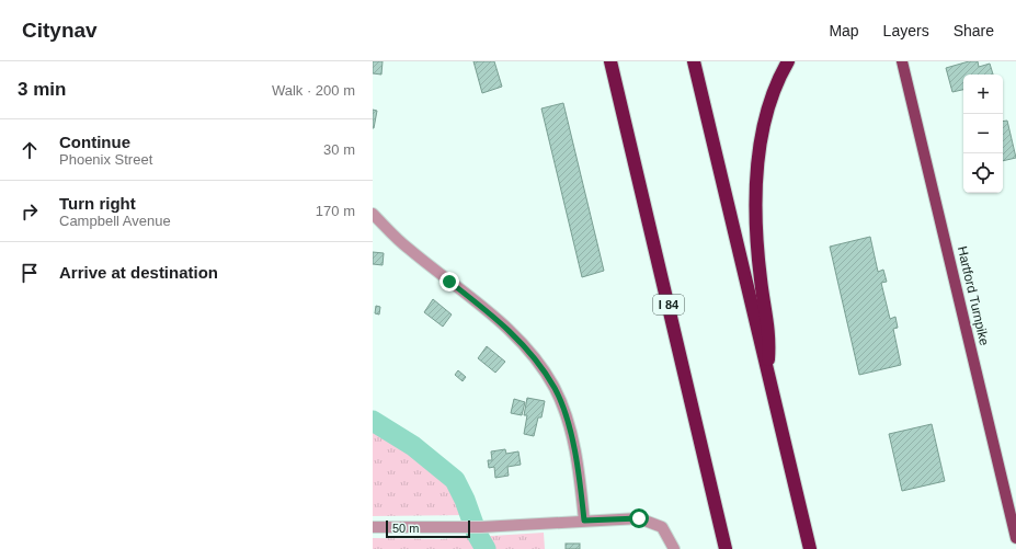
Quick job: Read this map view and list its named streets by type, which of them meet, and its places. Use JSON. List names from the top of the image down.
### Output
{
  "streets": {
    "highway": ["I 84"],
    "main road": ["Hartford Turnpike"]
  },
  "scale_bar": "50 m",
  "page": {
    "header": "Citynav",
    "nav": ["Map", "Layers", "Share"],
    "heading": ["3 min", "Walk · 200 m"],
    "map_buttons": ["+", "−"],
    "list": [
      ["Continue", "Phoenix Street", "30 m"],
      ["Turn right", "Campbell Avenue", "170 m"],
      "Arrive at destination"
    ],
    "scale": "50 m"
  }
}
